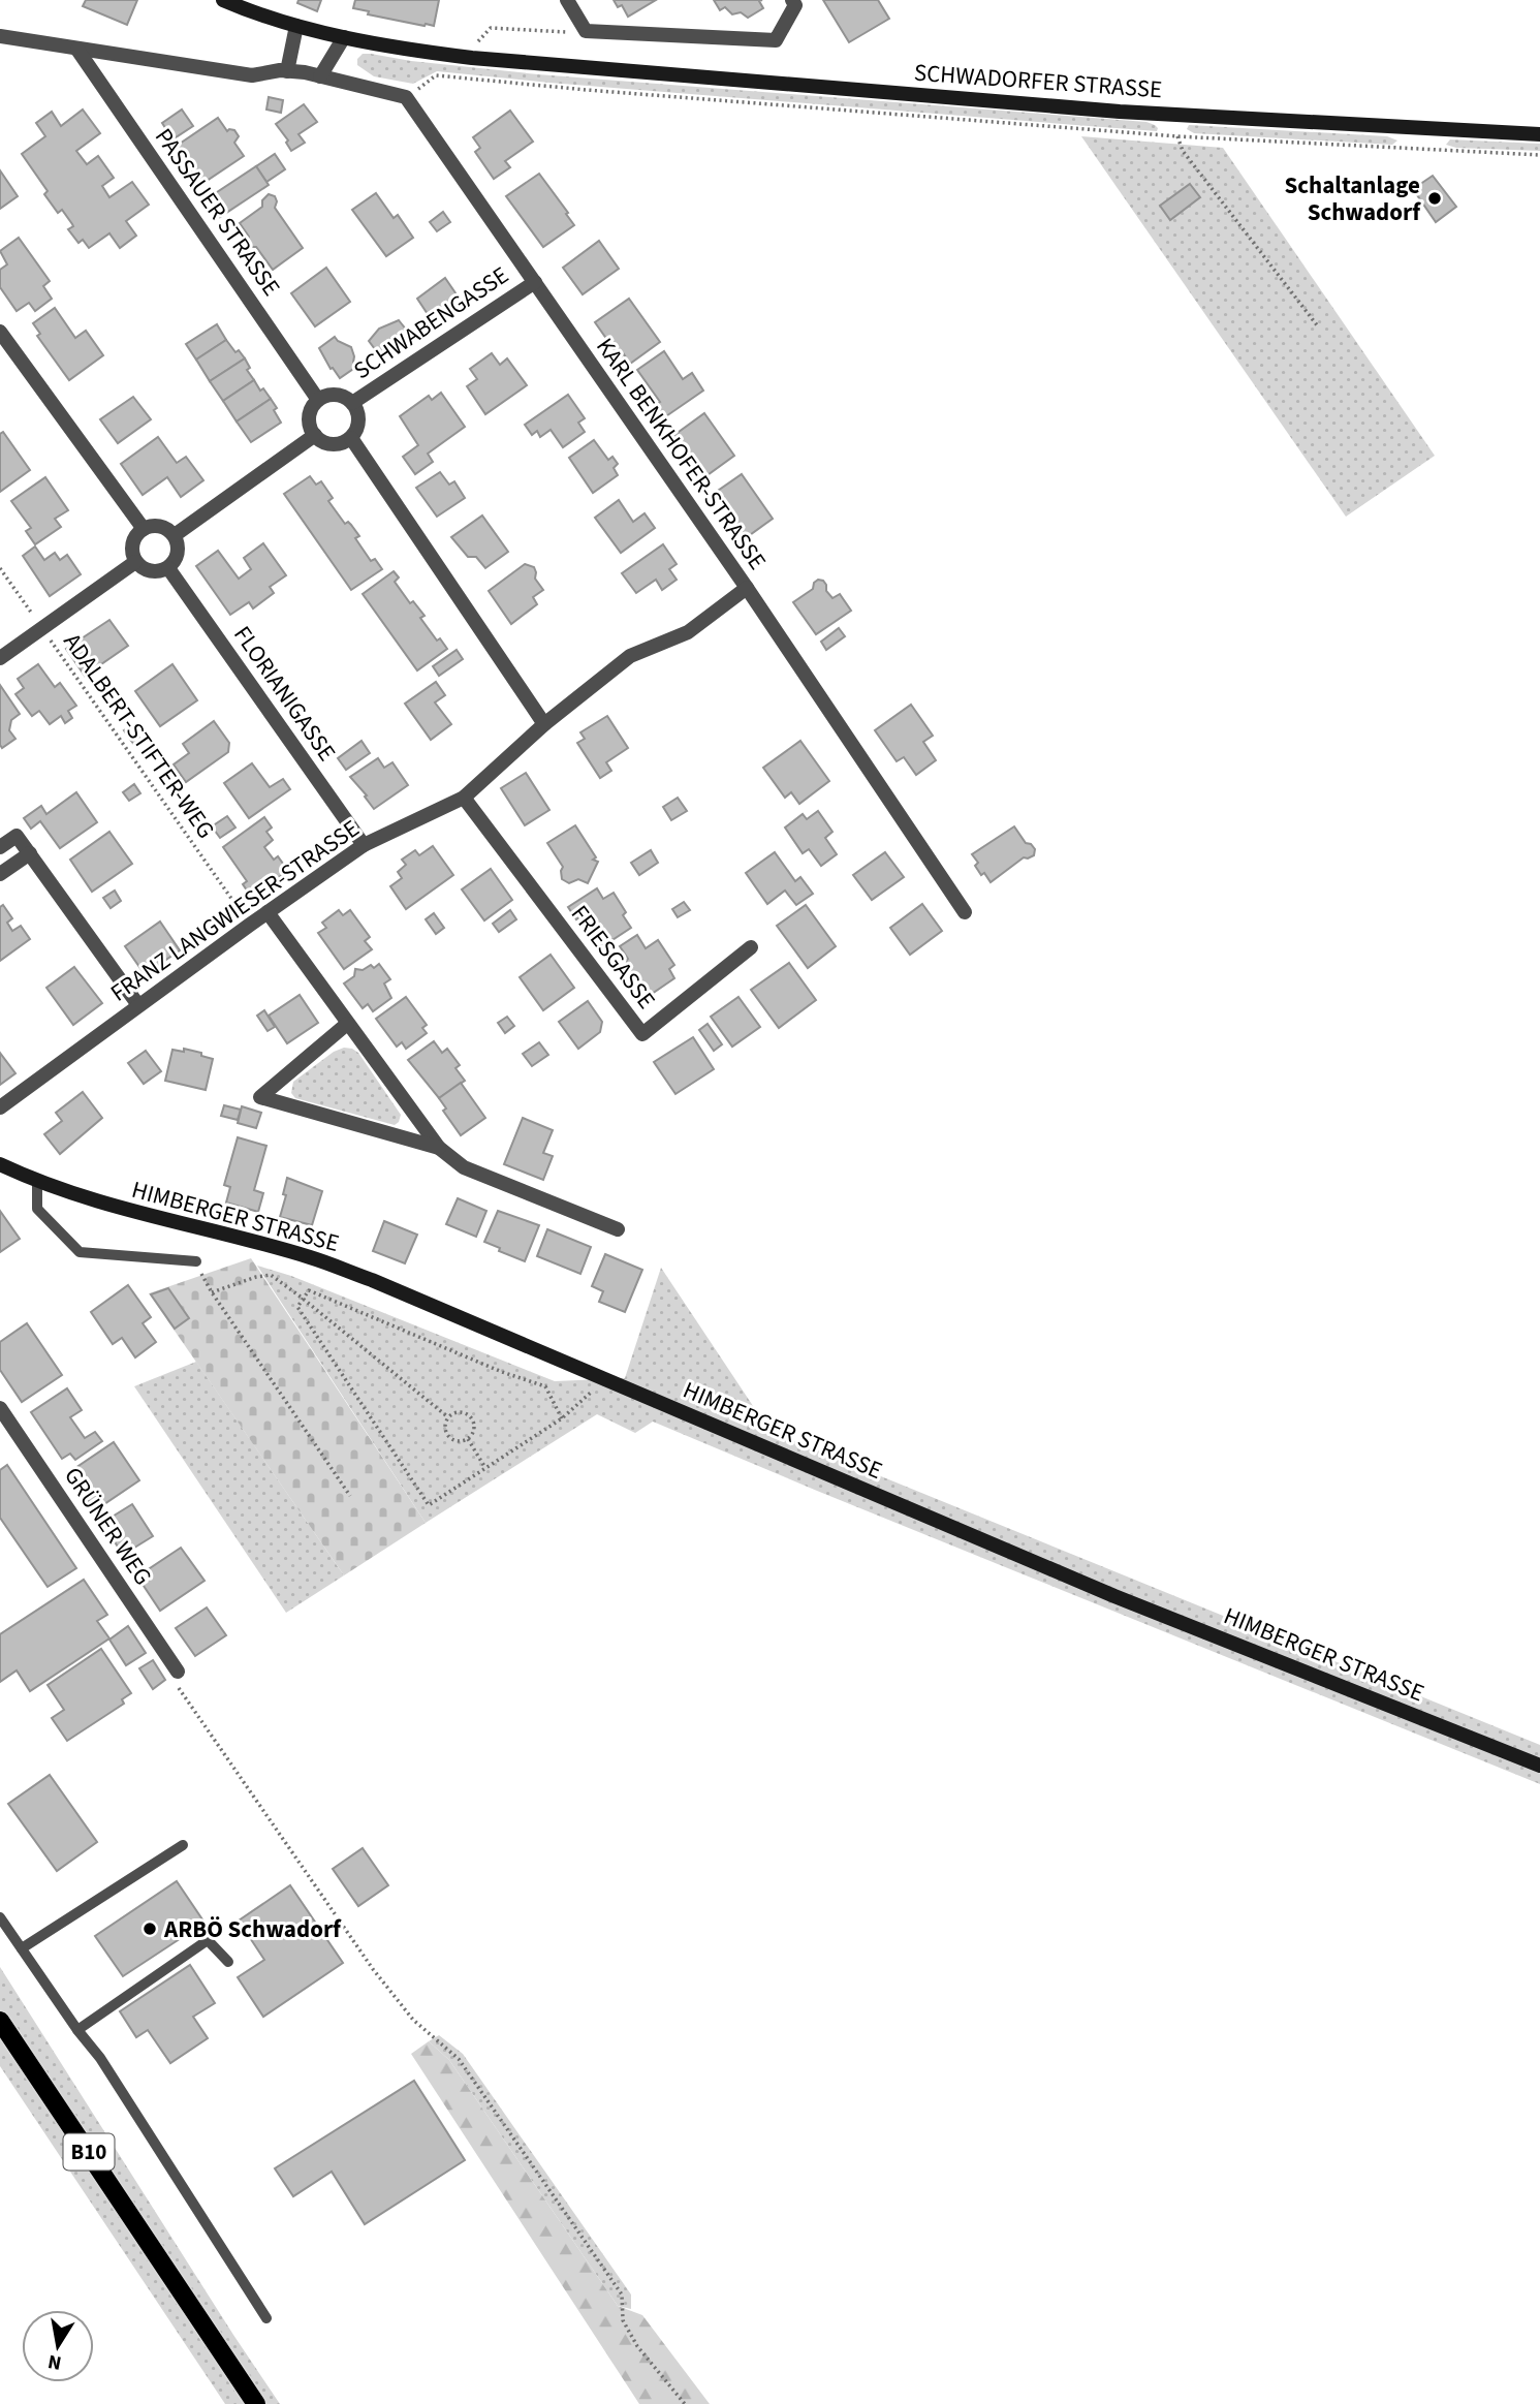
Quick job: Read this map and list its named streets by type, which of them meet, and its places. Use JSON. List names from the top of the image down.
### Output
{
  "streets": {
    "main road": ["SCHWADORFER STRASSE", "HIMBERGER STRASSE", "B10"],
    "street": [
      "PASSAUER STRASSE",
      "SCHWABENGASSE",
      "KARL BENKHOFER-STRASSE",
      "FLORIANIGASSE",
      "FRANZ LANGWIESER-STRASSE",
      "FRIESGASSE",
      "GRÜNER WEG"
    ],
    "path": ["ADALBERT-STIFTER-WEG"]
  },
  "crossings": [
    ["PASSAUER STRASSE", "SCHWABENGASSE"],
    ["PASSAUER STRASSE", "KARL BENKHOFER-STRASSE"],
    ["SCHWABENGASSE", "KARL BENKHOFER-STRASSE"],
    ["KARL BENKHOFER-STRASSE", "FRANZ LANGWIESER-STRASSE"],
    ["FLORIANIGASSE", "FRANZ LANGWIESER-STRASSE"],
    ["ADALBERT-STIFTER-WEG", "FRANZ LANGWIESER-STRASSE"],
    ["FRANZ LANGWIESER-STRASSE", "FRIESGASSE"]
  ],
  "places": ["Schaltanlage Schwadorf", "ARBÖ Schwadorf"],
  "north": "bottom"
}
